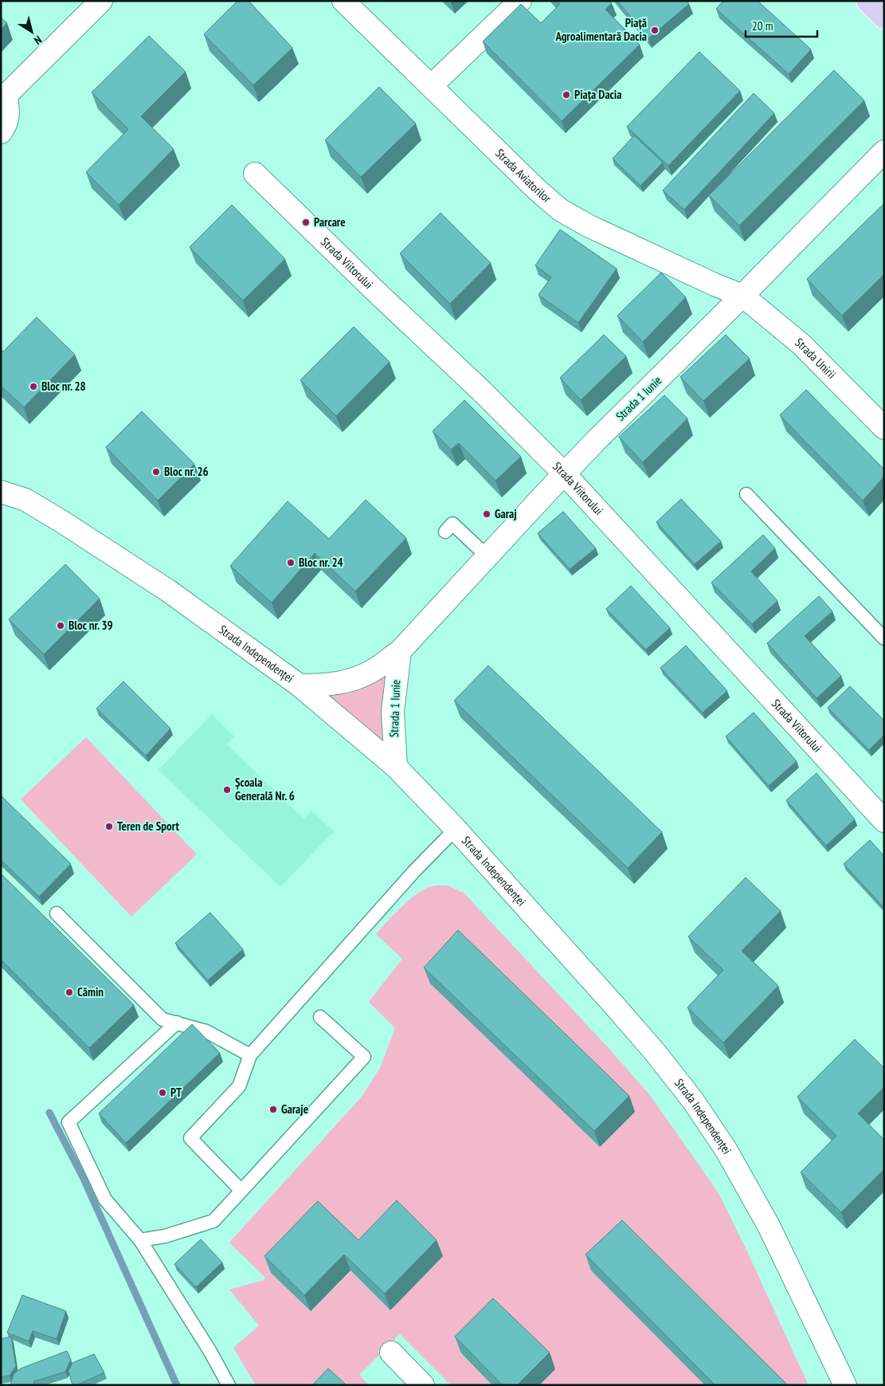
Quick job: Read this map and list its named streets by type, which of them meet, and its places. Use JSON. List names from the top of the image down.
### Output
{
  "streets": {
    "street": [
      "Strada Aviatorilor",
      "Strada Viitorului",
      "Strada Unirii",
      "Strada 1 Iunie",
      "Strada Independenței"
    ]
  },
  "crossings": [
    ["Strada Aviatorilor", "Strada Unirii"],
    ["Strada Aviatorilor", "Strada 1 Iunie"],
    ["Strada Viitorului", "Strada 1 Iunie"],
    ["Strada Unirii", "Strada 1 Iunie"],
    ["Strada 1 Iunie", "Strada Independenței"]
  ],
  "places": [
    "Piață Agroalimentară Dacia",
    "Piața Dacia",
    "Parcare",
    "Bloc nr. 28",
    "Bloc nr. 26",
    "Garaj",
    "Bloc nr. 24",
    "Bloc nr. 39",
    "Școala Generală Nr. 6",
    "Teren de Sport",
    "Cămin",
    "PT",
    "Garaje"
  ],
  "scale_bar": "20 m",
  "north": "bottom right"
}
